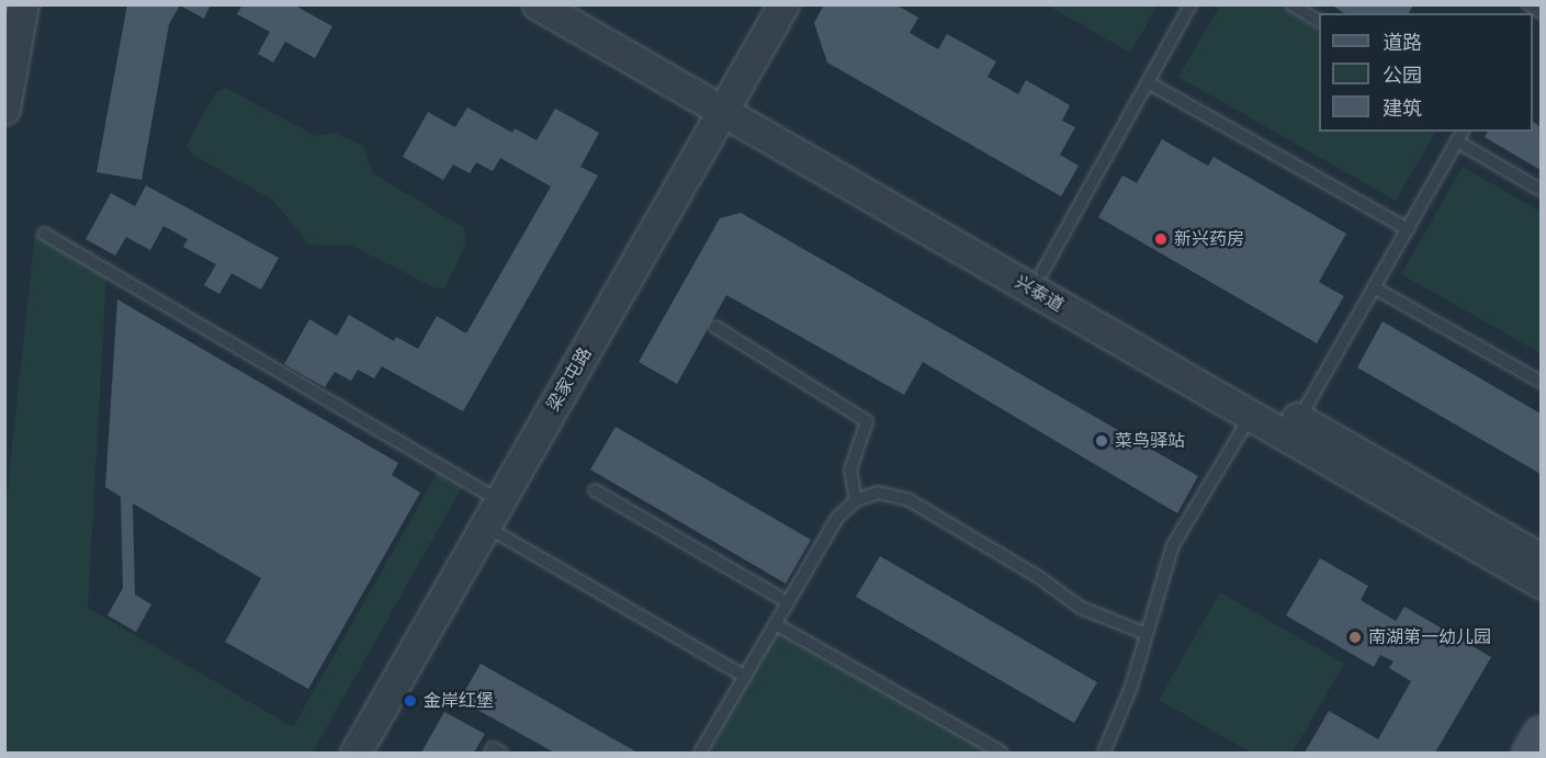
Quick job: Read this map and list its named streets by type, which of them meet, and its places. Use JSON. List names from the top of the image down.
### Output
{
  "streets": {
    "street": ["兴泰道", "梁家屯路"]
  },
  "crossings": [
    ["兴泰道", "梁家屯路"]
  ],
  "places": [
    "新兴药房",
    "菜鸟驿站",
    "南湖第一幼儿园",
    "金岸红堡"
  ],
  "legend": ["道路", "公园", "建筑"]
}
